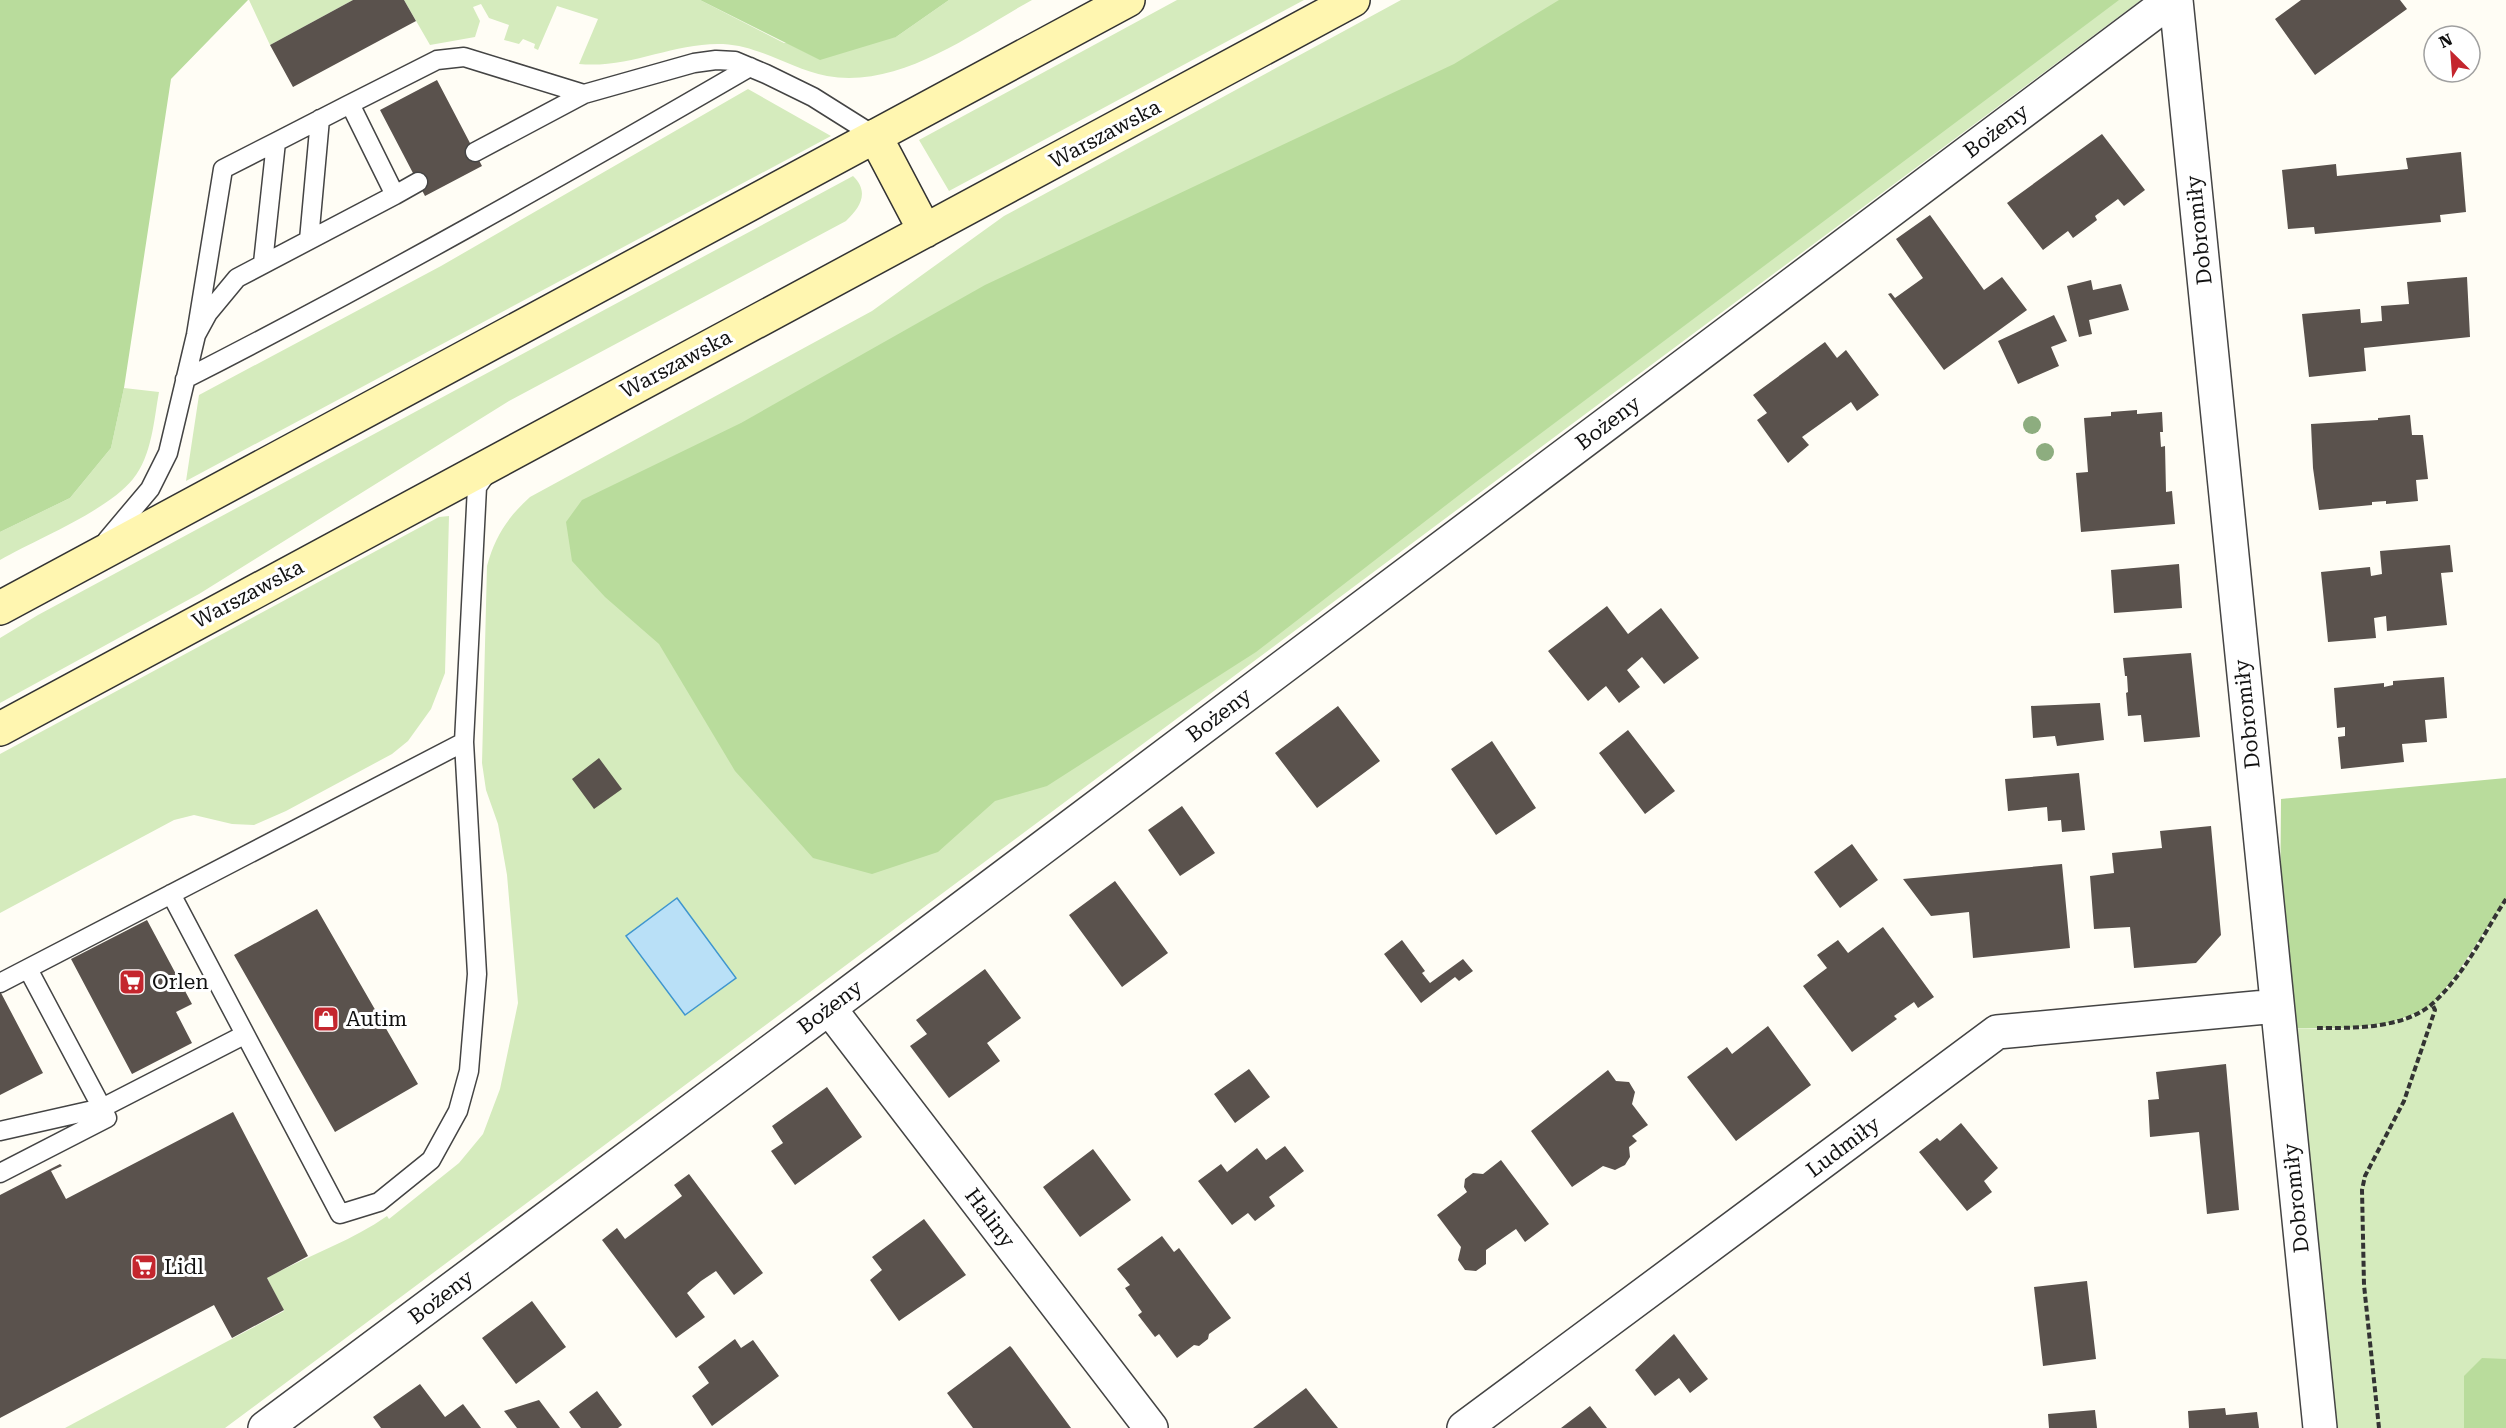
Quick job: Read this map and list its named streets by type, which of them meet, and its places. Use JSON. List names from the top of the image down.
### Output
{
  "streets": {
    "main road": ["Warszawska"],
    "street": [
      "Bożeny",
      "Dobromiły",
      "Ludmiły",
      "Haliny"
    ]
  },
  "crossings": [
    ["Bożeny", "Haliny"],
    ["Dobromiły", "Ludmiły"]
  ],
  "places": {
    "supermarket": ["Orlen", "Lidl"],
    "shop": ["Autim"]
  },
  "north": "top left"
}
